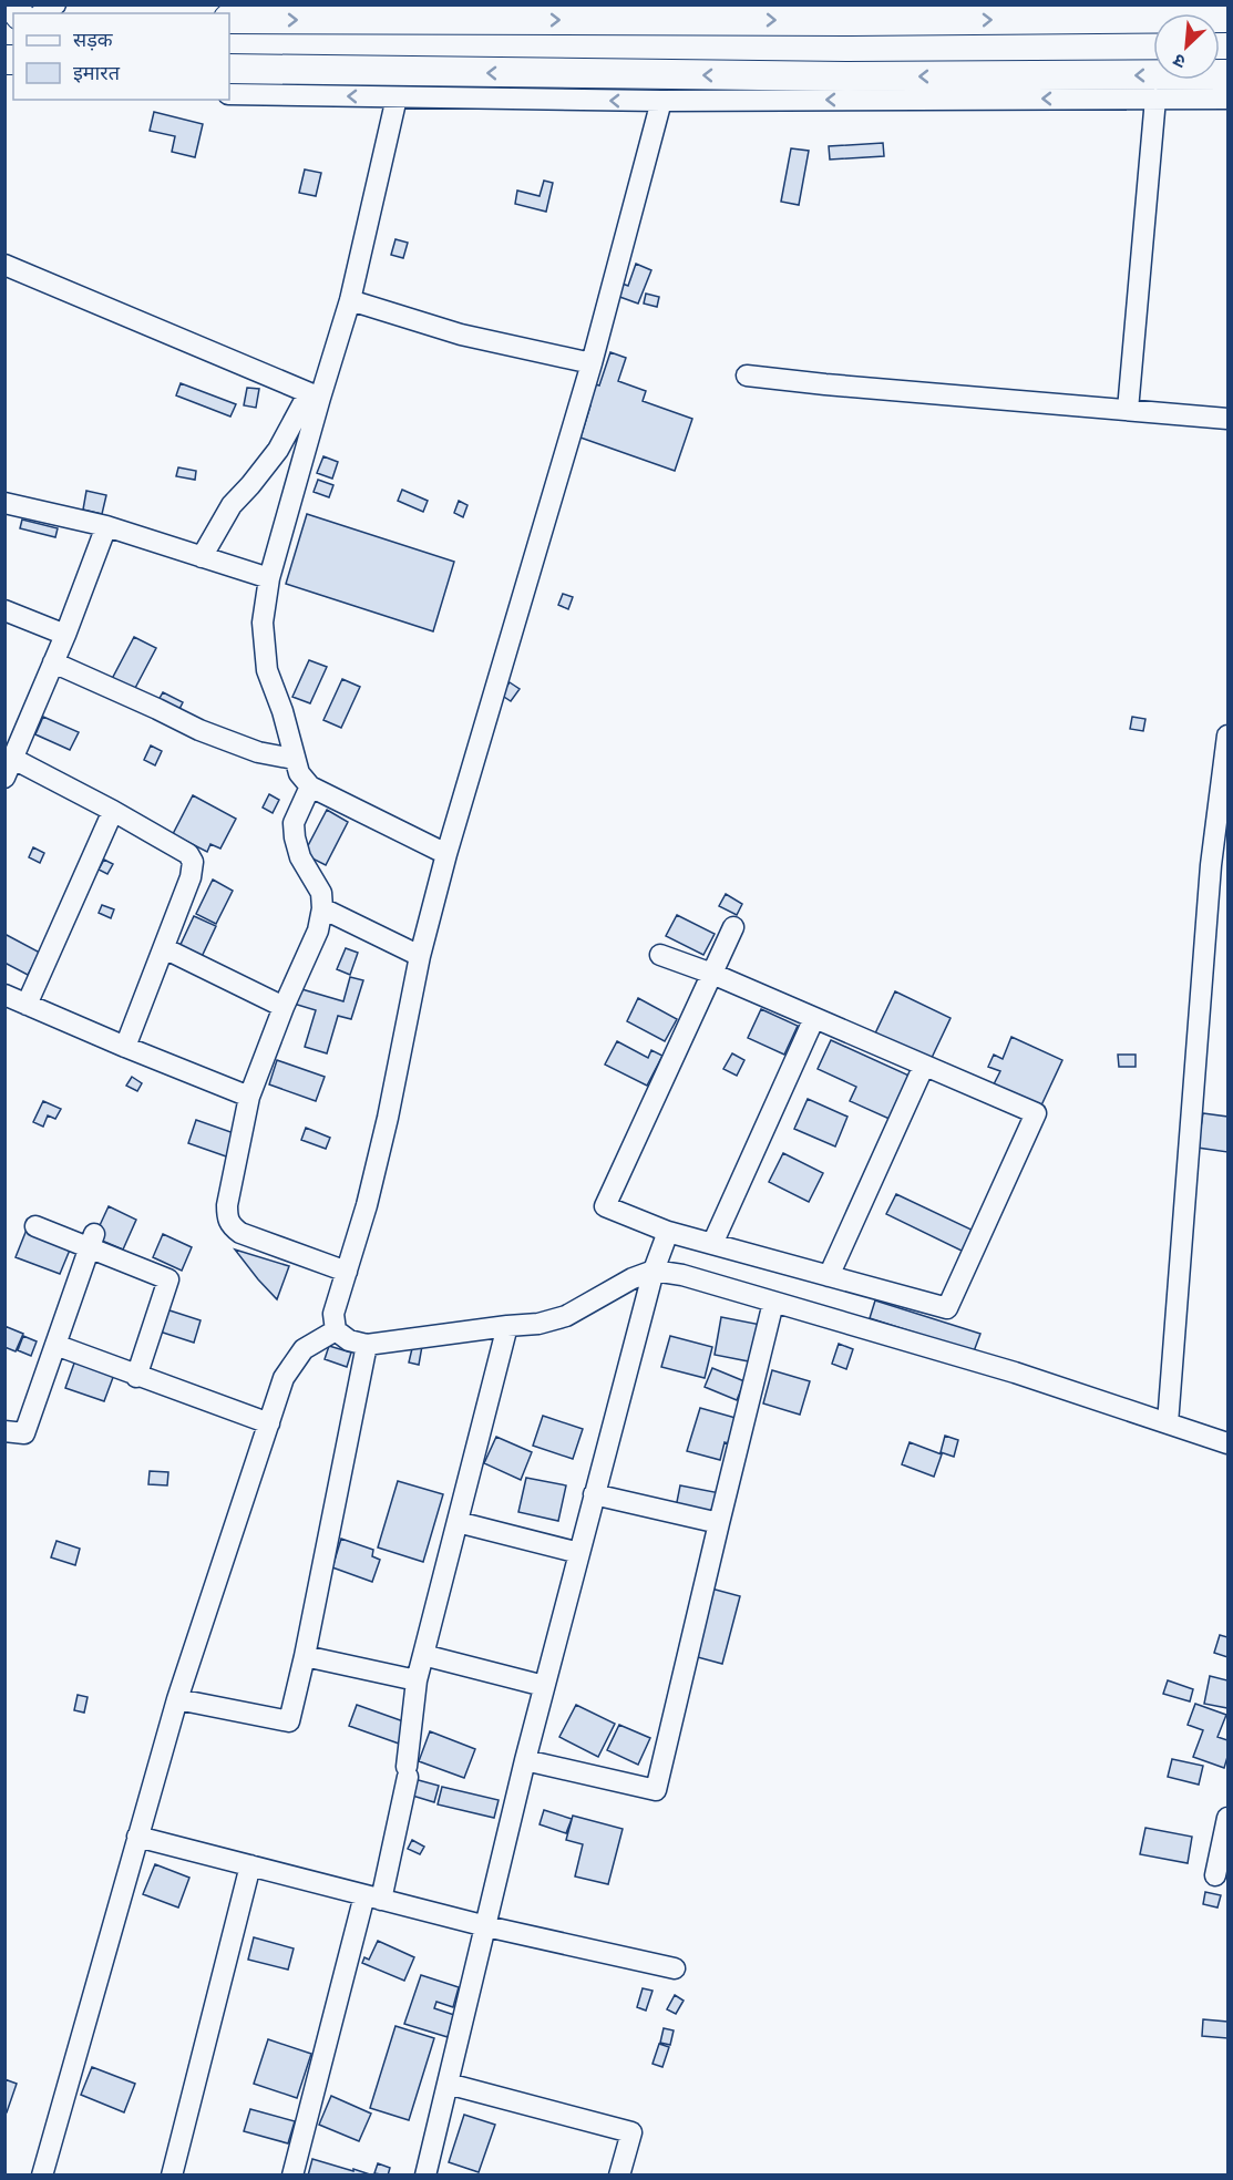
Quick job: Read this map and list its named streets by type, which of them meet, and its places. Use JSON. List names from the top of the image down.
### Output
{
  "legend": ["सड़क", "इमारत"],
  "north": "bottom left"
}
